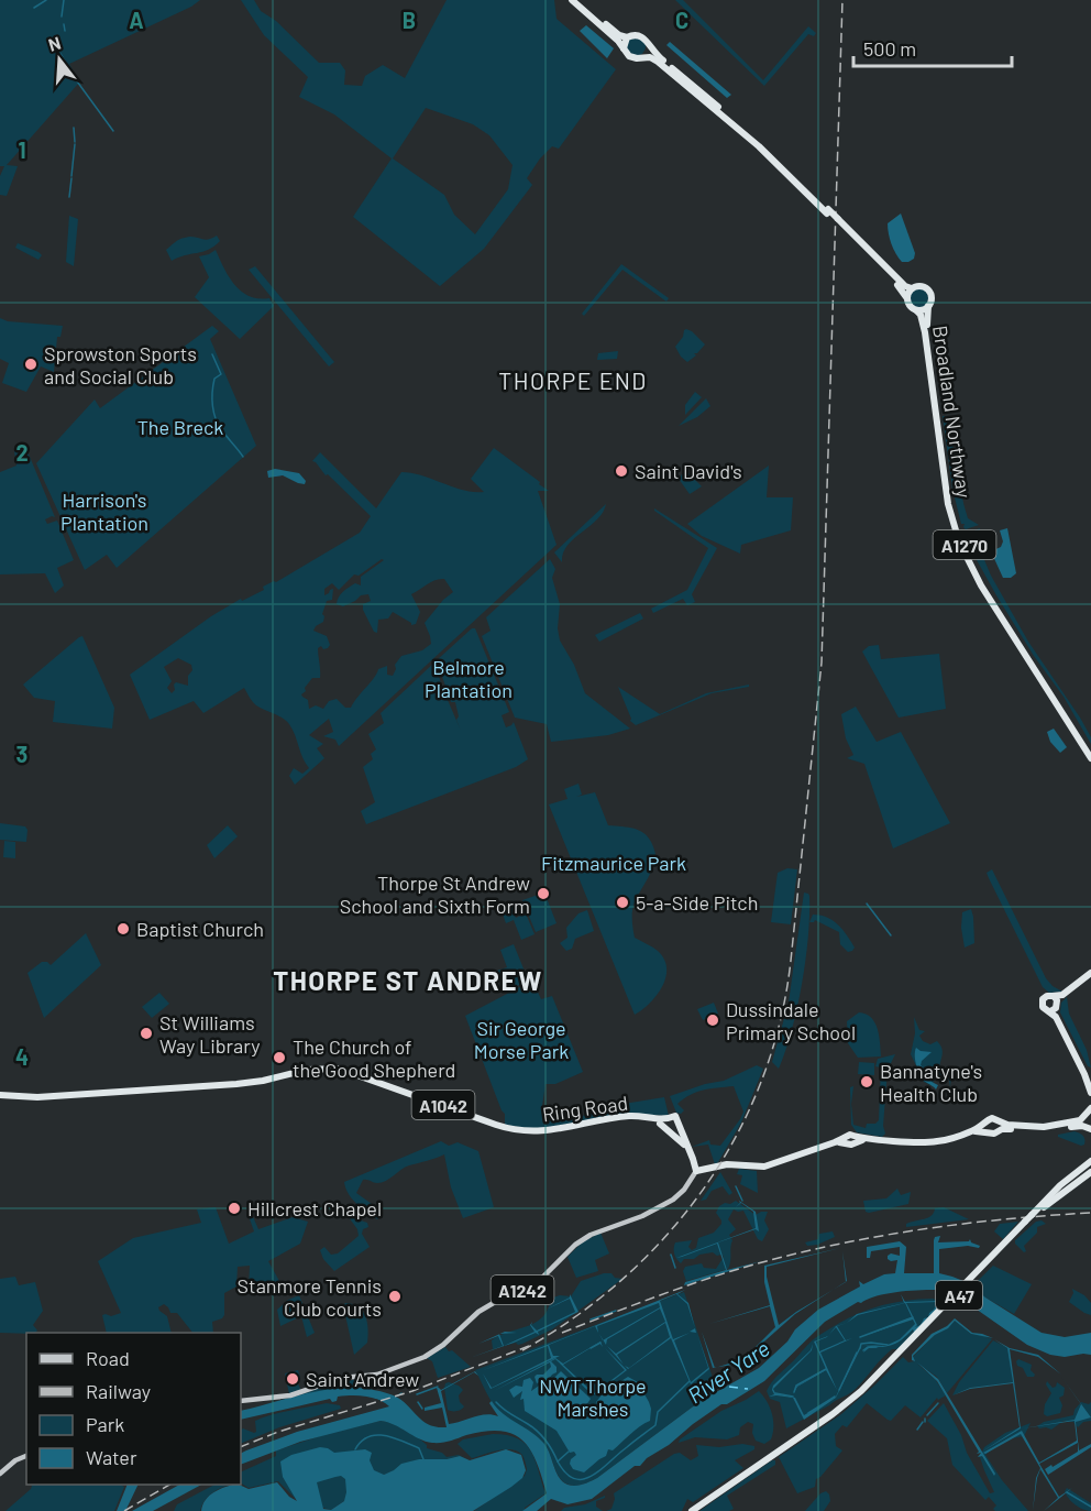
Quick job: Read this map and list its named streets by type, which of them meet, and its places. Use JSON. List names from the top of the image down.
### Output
{
  "streets": {
    "highway": [
      "Broadland Northway",
      "A1270",
      "A1042",
      "Ring Road",
      "A47"
    ],
    "main road": ["A1242"]
  },
  "crossings": [
    ["A1042", "Ring Road"],
    ["A1042", "A1242"]
  ],
  "districts": ["THORPE END", "THORPE ST ANDREW"],
  "water": ["River Yare"],
  "parks": [
    "The Breck",
    "Harrison's Plantation",
    "Belmore Plantation",
    "Fitzmaurice Park",
    "Sir George Morse Park",
    "NWT Thorpe Marshes"
  ],
  "places": [
    "Sprowston Sports and Social Club",
    "Saint David's",
    "Thorpe St Andrew School and Sixth Form",
    "5-a-Side Pitch",
    "Baptist Church",
    "Dussindale Primary School",
    "St Williams Way Library",
    "The Church of the Good Shepherd",
    "Bannatyne's Health Club",
    "Hillcrest Chapel",
    "Stanmore Tennis Club courts",
    "Saint Andrew"
  ],
  "legend": [
    "Road",
    "Railway",
    "Park",
    "Water"
  ],
  "scale_bar": "500 m",
  "north": "top",
  "grid": {
    "columns": ["A", "B", "C"],
    "rows": [
      "1",
      "2",
      "3",
      "4"
    ]
  }
}
